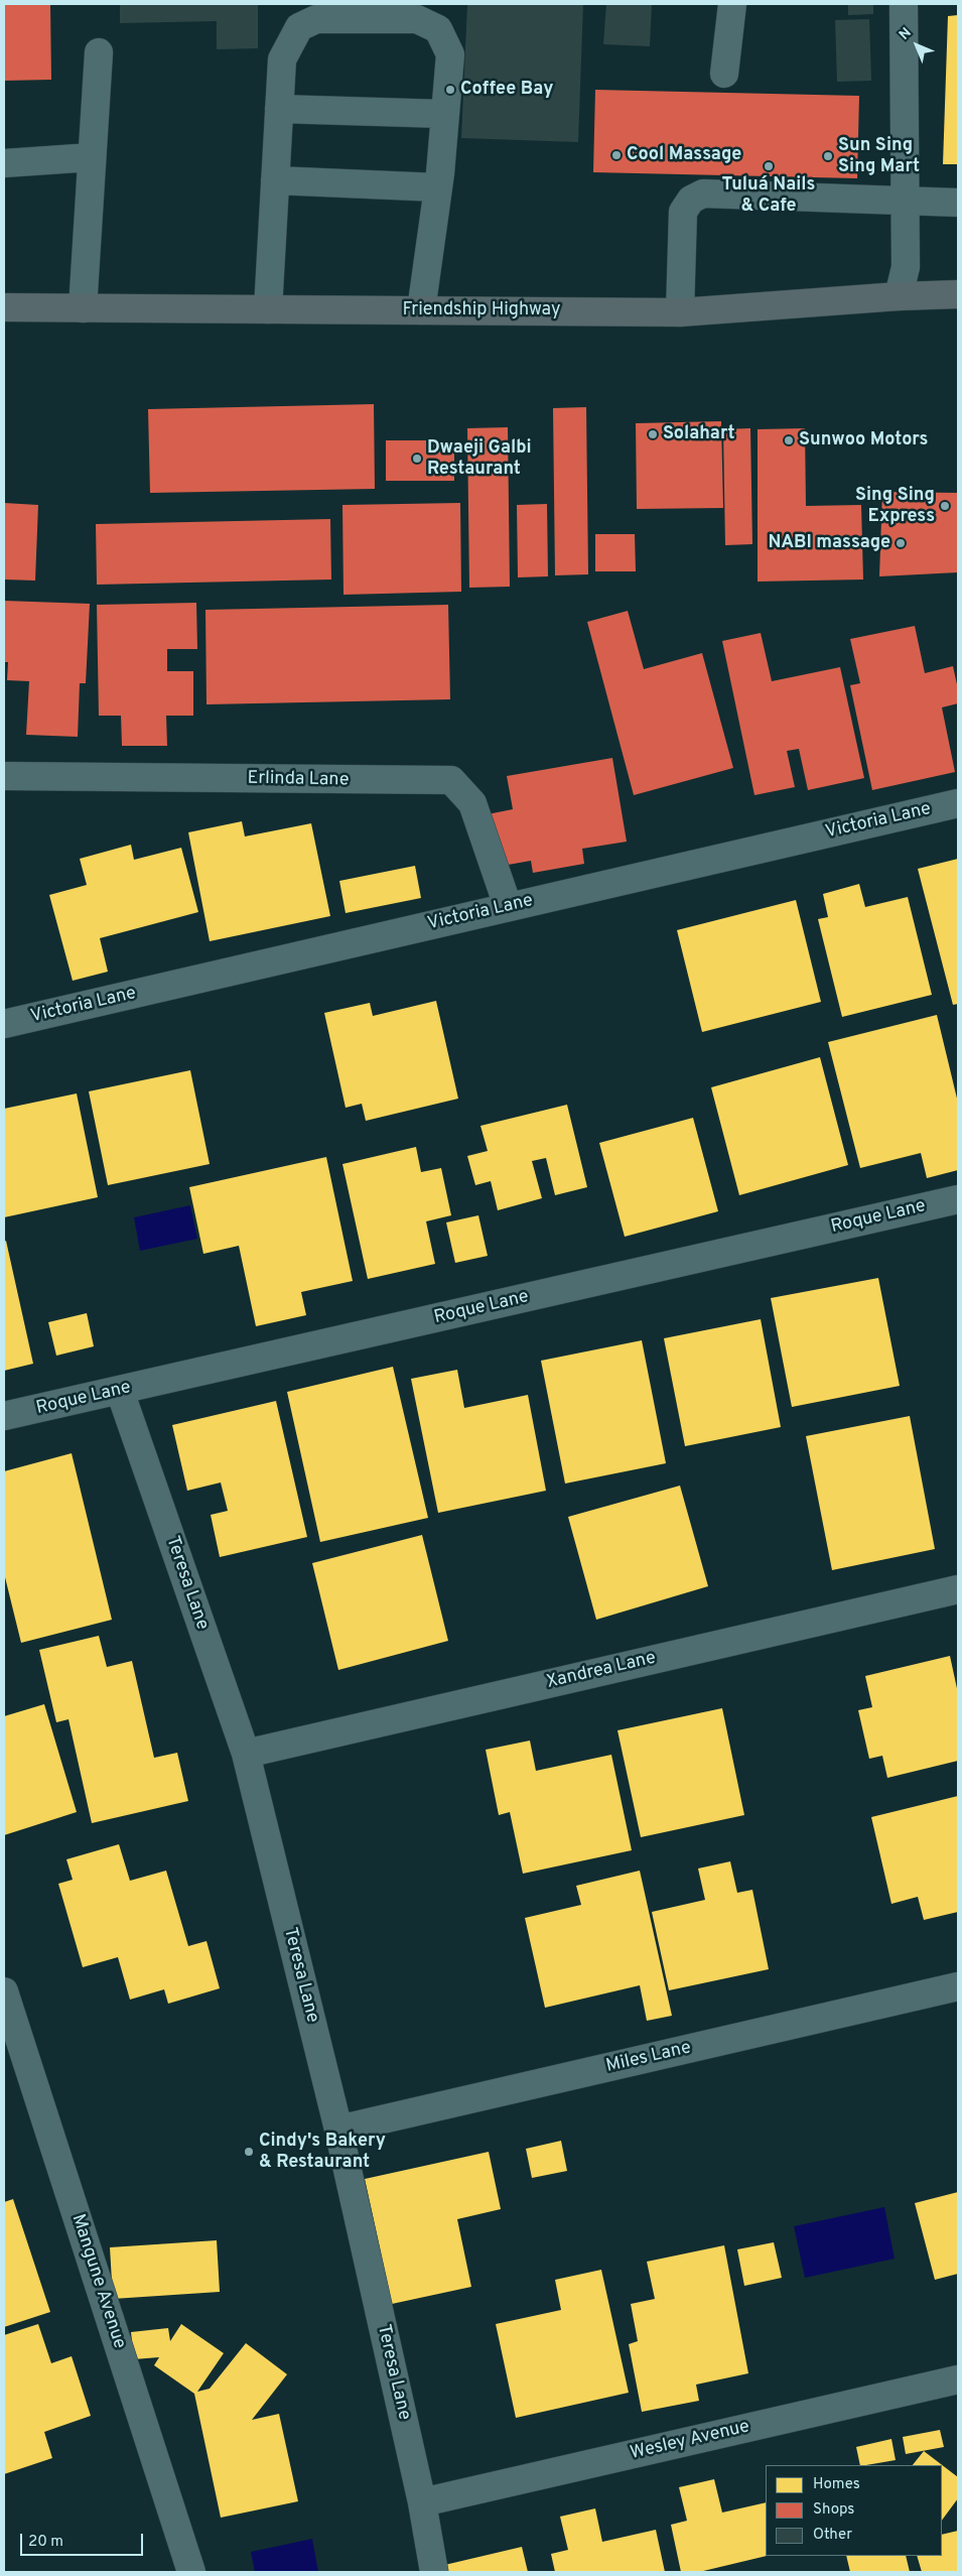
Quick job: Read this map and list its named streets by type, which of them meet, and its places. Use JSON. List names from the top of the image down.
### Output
{
  "streets": {
    "main road": ["Friendship Highway"],
    "street": [
      "Erlinda Lane",
      "Victoria Lane",
      "Roque Lane",
      "Teresa Lane",
      "Xandrea Lane",
      "Miles Lane",
      "Mangune Avenue",
      "Wesley Avenue"
    ]
  },
  "crossings": [
    ["Erlinda Lane", "Victoria Lane"],
    ["Roque Lane", "Teresa Lane"],
    ["Teresa Lane", "Xandrea Lane"],
    ["Teresa Lane", "Miles Lane"],
    ["Teresa Lane", "Wesley Avenue"]
  ],
  "places": [
    "Coffee Bay",
    "Cool Massage",
    "Sun Sing Sing Mart",
    "Tuluá Nails & Cafe",
    "Solahart",
    "Sunwoo Motors",
    "Dwaeji Galbi Restaurant",
    "Sing Sing Express",
    "NABI massage",
    "Cindy's Bakery & Restaurant"
  ],
  "legend": ["Homes", "Shops", "Other"],
  "scale_bar": "20 m",
  "north": "top left"
}
